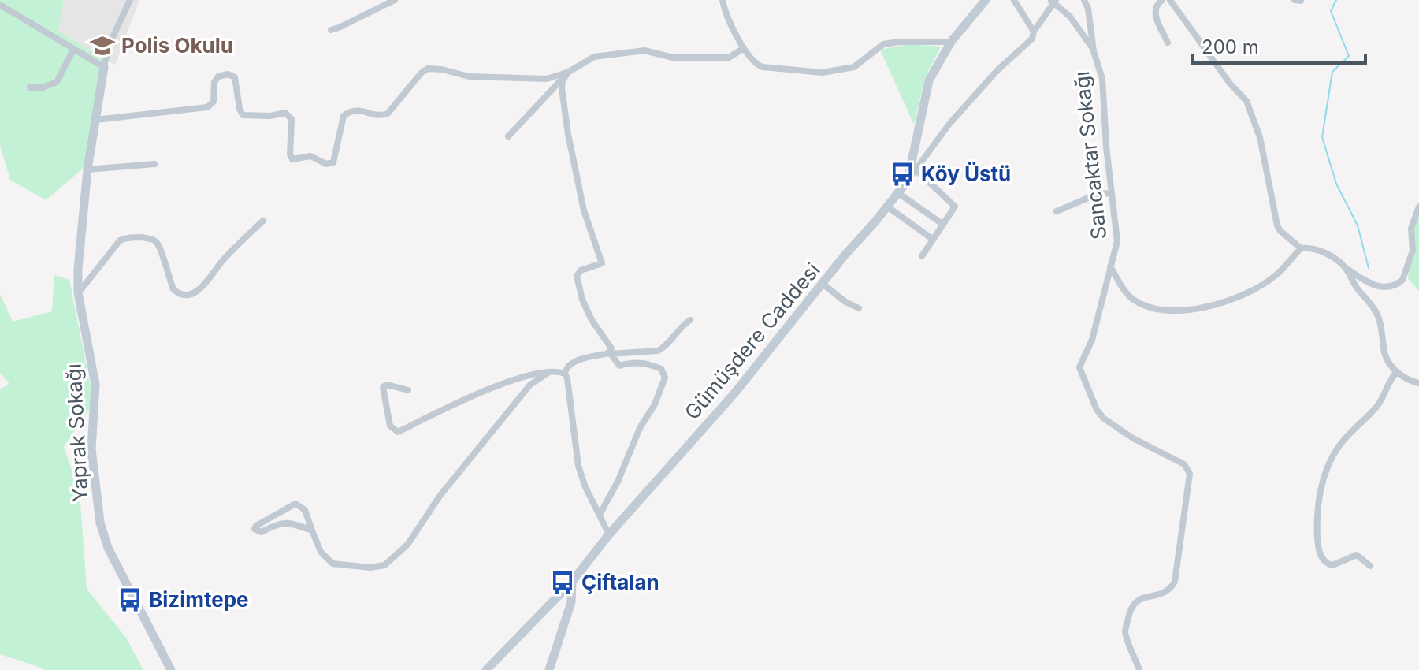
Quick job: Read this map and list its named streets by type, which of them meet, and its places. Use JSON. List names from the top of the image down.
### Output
{
  "streets": {
    "street": ["Sancaktar Sokağı", "Gümüşdere Caddesi", "Yaprak Sokağı"]
  },
  "places": {
    "school or university": ["Polis Okulu"],
    "bus stop": ["Köy Üstü", "Çiftalan", "Bizimtepe"]
  },
  "scale_bar": "200 m"
}
